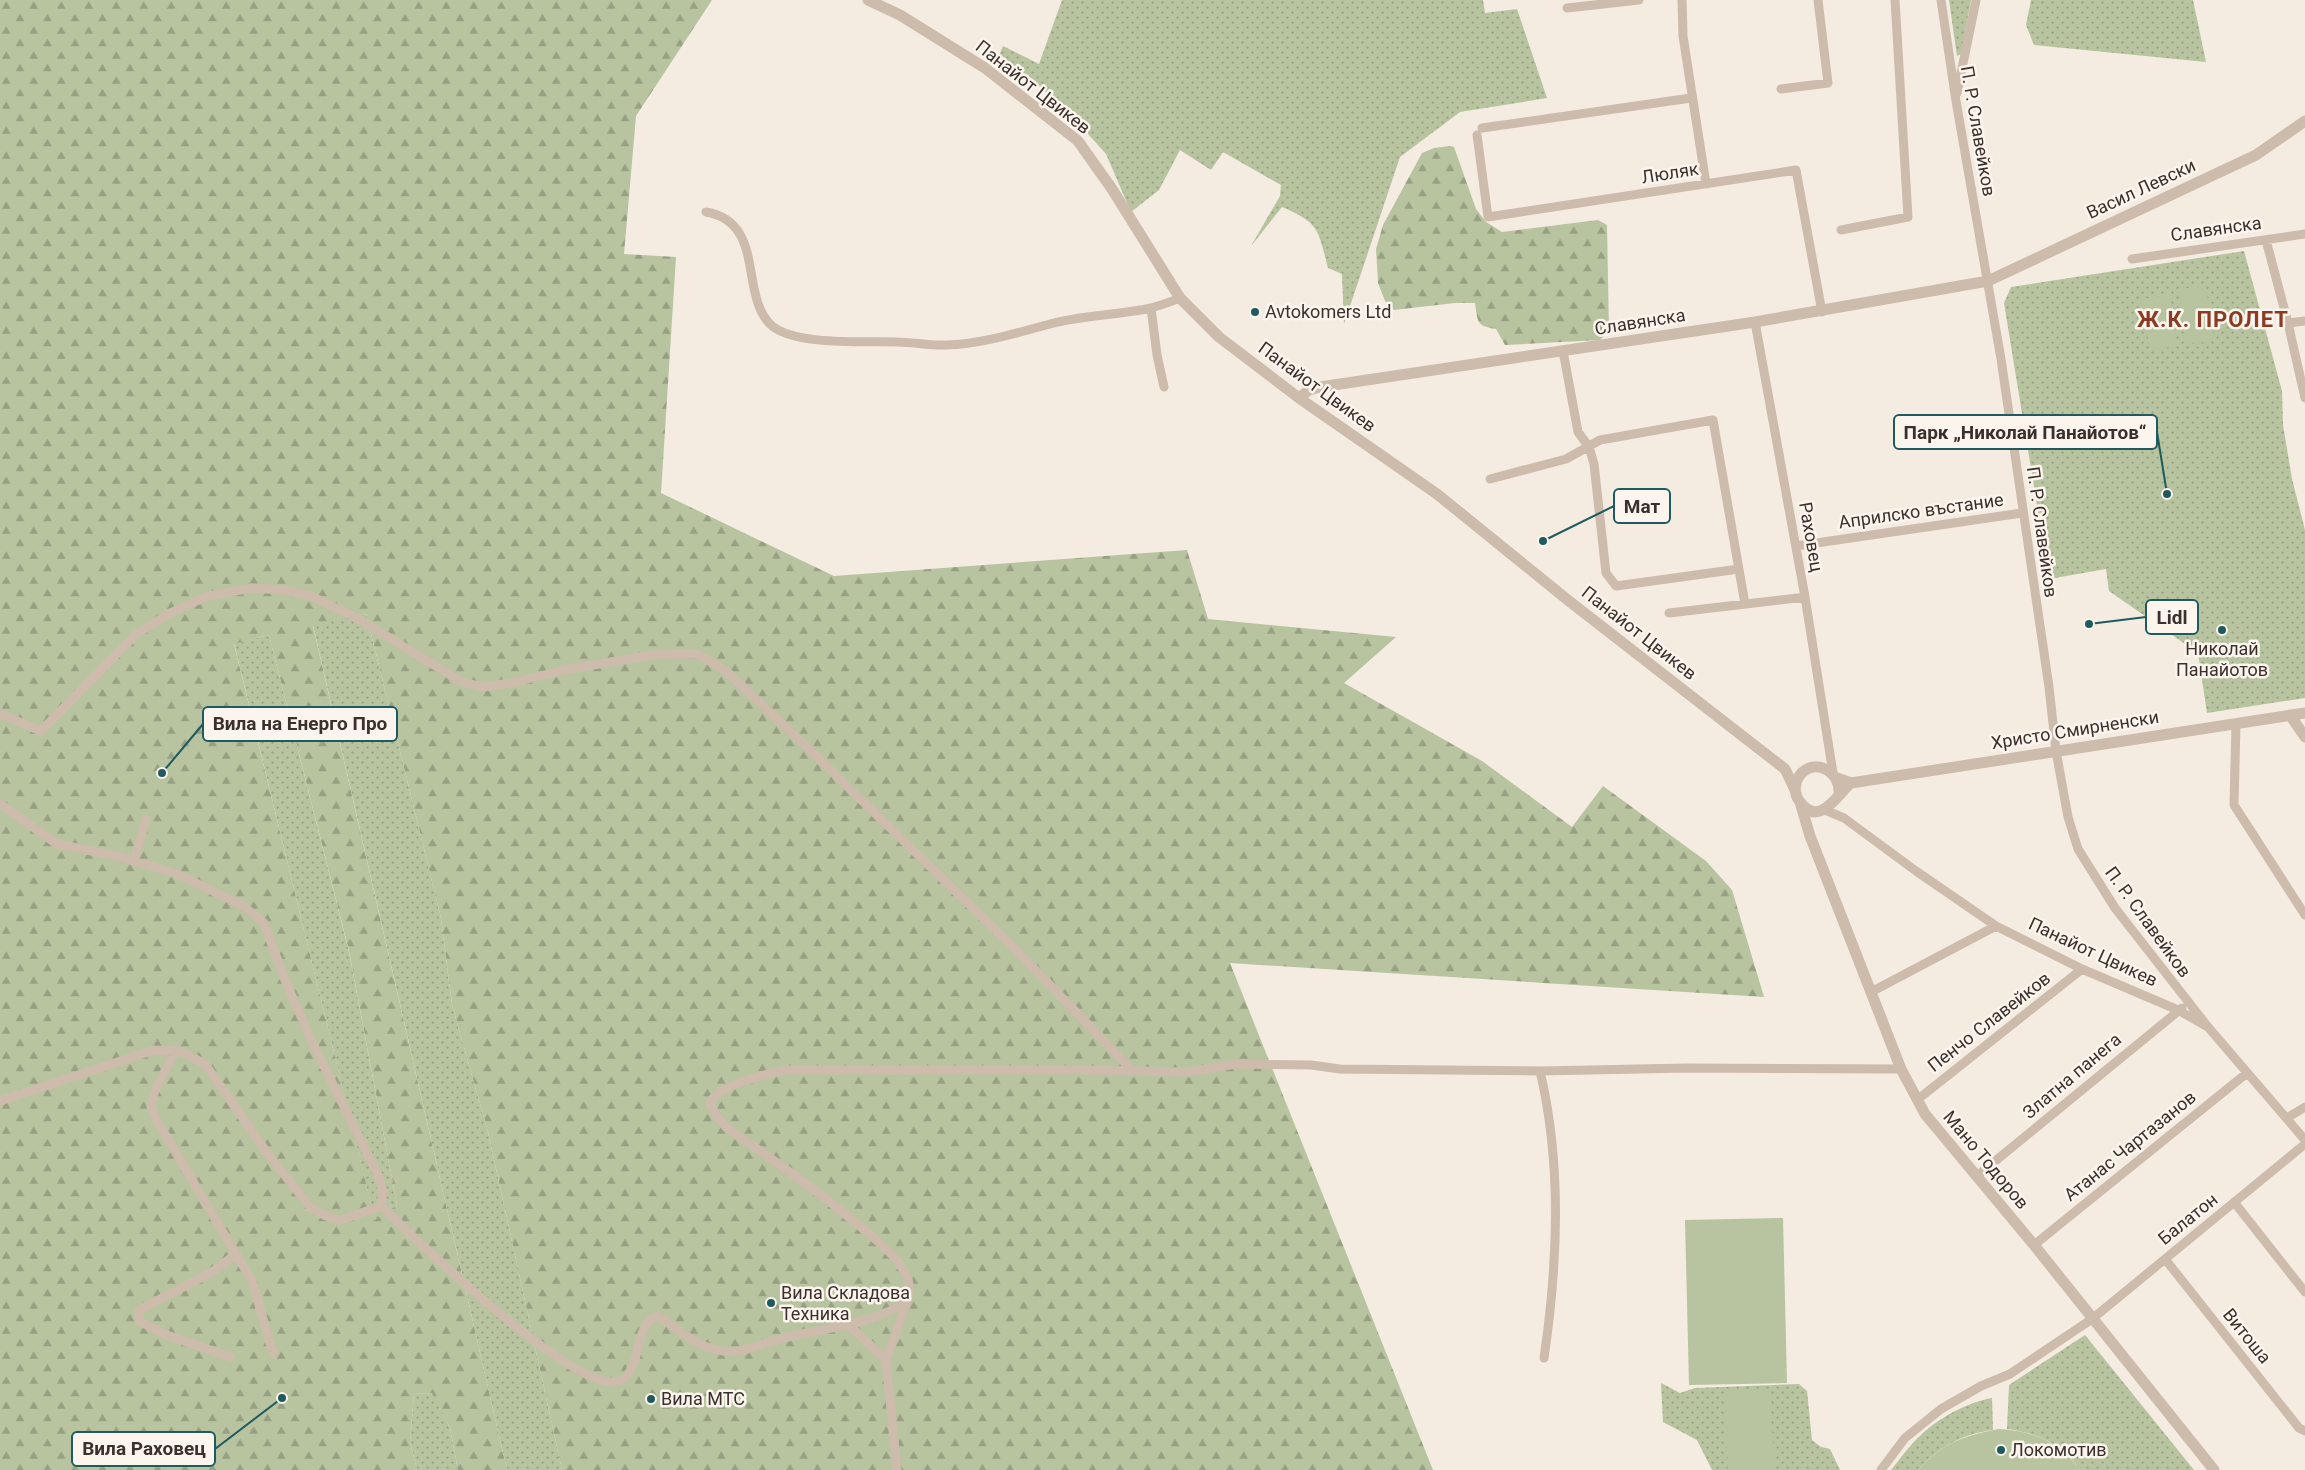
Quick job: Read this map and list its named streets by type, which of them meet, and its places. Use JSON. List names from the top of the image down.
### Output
{
  "streets": {
    "street": [
      "Панайот Цвикев",
      "П. Р. Славейков",
      "Люляк",
      "Васил Левски",
      "Славянска",
      "Априлско въстание",
      "Раховец",
      "Христо Смирненски",
      "Пенчо Славейков",
      "Златна панега",
      "Атанас Чартазанов",
      "Мано Тодоров",
      "Балатон",
      "Витоша"
    ]
  },
  "crossings": [
    ["Панайот Цвикев", "П. Р. Славейков"],
    ["Панайот Цвикев", "Славянска"],
    ["Панайот Цвикев", "Раховец"],
    ["Панайот Цвикев", "Христо Смирненски"],
    ["Панайот Цвикев", "Пенчо Славейков"],
    ["Панайот Цвикев", "Златна панега"],
    ["Панайот Цвикев", "Атанас Чартазанов"],
    ["Панайот Цвикев", "Мано Тодоров"],
    ["П. Р. Славейков", "Васил Левски"],
    ["П. Р. Славейков", "Славянска"],
    ["П. Р. Славейков", "Априлско въстание"],
    ["П. Р. Славейков", "Христо Смирненски"],
    ["П. Р. Славейков", "Златна панега"],
    ["Люляк", "Славянска"],
    ["Васил Левски", "Славянска"],
    ["Славянска", "Раховец"],
    ["Априлско въстание", "Раховец"],
    ["Раховец", "Христо Смирненски"],
    ["Раховец", "Мано Тодоров"],
    ["Христо Смирненски", "Мано Тодоров"],
    ["Пенчо Славейков", "Мано Тодоров"],
    ["Златна панега", "Мано Тодоров"],
    ["Атанас Чартазанов", "Мано Тодоров"],
    ["Мано Тодоров", "Балатон"],
    ["Балатон", "Витоша"]
  ],
  "districts": ["Ж.К. ПРОЛЕТ"],
  "places": [
    "Avtokomers Ltd",
    "Парк „Николай Панайотов“",
    "Мат",
    "Lidl",
    "Николай Панайотов",
    "Вила на Енерго Про",
    "Вила Складова Техника",
    "Вила Раховец",
    "Вила МТС",
    "Локомотив"
  ]
}
